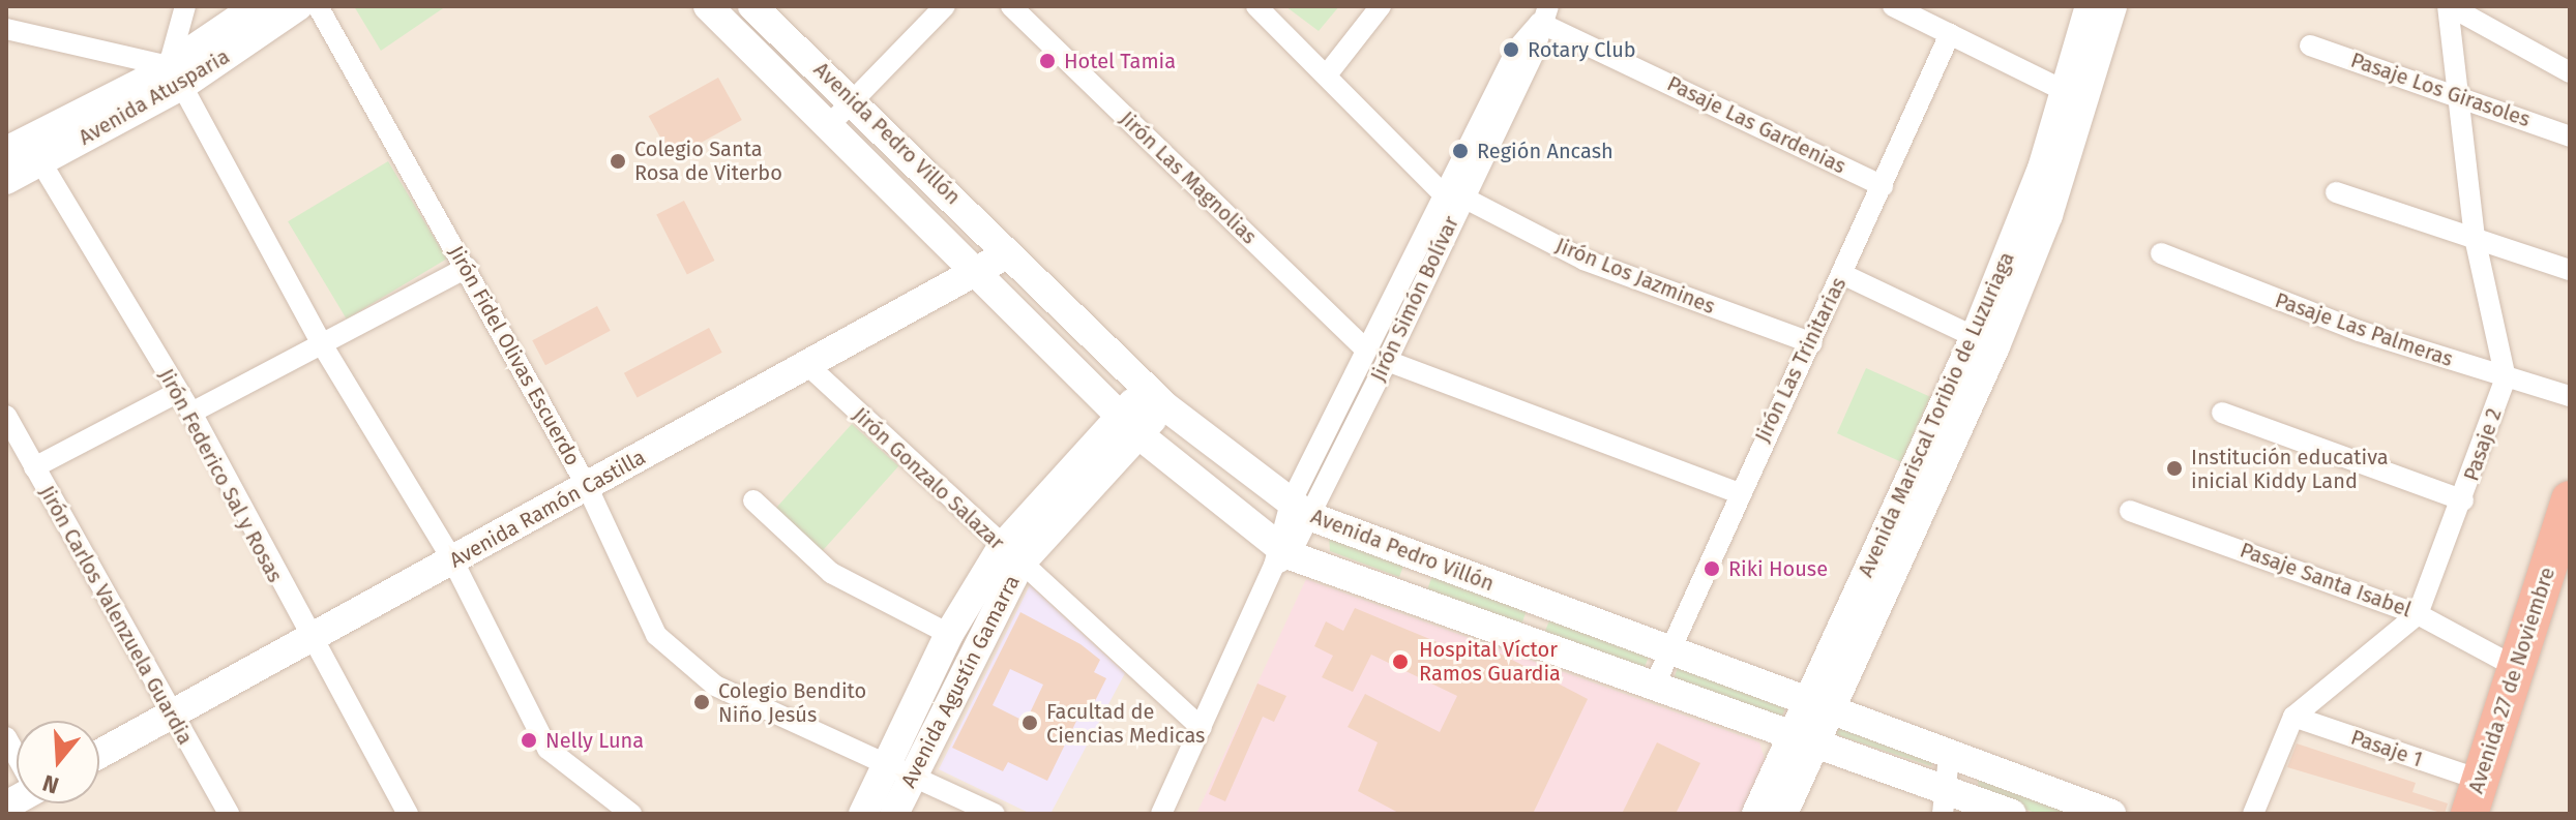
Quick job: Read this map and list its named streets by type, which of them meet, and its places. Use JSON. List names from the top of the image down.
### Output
{
  "streets": {
    "highway": ["Avenida 27 de Noviembre"],
    "main road": [
      "Avenida Atusparia",
      "Avenida Pedro Villón",
      "Avenida Mariscal Toribio de Luzuriaga",
      "Avenida Ramón Castilla",
      "Avenida Agustín Gamarra"
    ],
    "street": [
      "Pasaje Los Girasoles",
      "Pasaje Las Gardenias",
      "Jirón Las Magnolias",
      "Jirón Los Jazmines",
      "Jirón Simón Bolívar",
      "Pasaje Las Palmeras",
      "Jirón Fidel Olivas Escuerdo",
      "Jirón Las Trinitarias",
      "Pasaje 2",
      "Jirón Federico Sal y Rosas",
      "Jirón Gonzalo Salazar",
      "Pasaje Santa Isabel",
      "Jirón Carlos Valenzuela Guardia",
      "Pasaje 1"
    ]
  },
  "crossings": [
    ["Avenida Atusparia", "Jirón Federico Sal y Rosas"],
    ["Pasaje Las Gardenias", "Jirón Simón Bolívar"],
    ["Pasaje Las Gardenias", "Jirón Las Trinitarias"],
    ["Avenida Pedro Villón", "Jirón Simón Bolívar"],
    ["Avenida Pedro Villón", "Jirón Las Trinitarias"],
    ["Avenida Pedro Villón", "Avenida Mariscal Toribio de Luzuriaga"],
    ["Avenida Pedro Villón", "Avenida Ramón Castilla"],
    ["Avenida Pedro Villón", "Avenida Agustín Gamarra"],
    ["Jirón Las Magnolias", "Jirón Simón Bolívar"],
    ["Jirón Los Jazmines", "Jirón Simón Bolívar"],
    ["Jirón Los Jazmines", "Jirón Las Trinitarias"],
    ["Jirón Simón Bolívar", "Jirón Gonzalo Salazar"],
    ["Pasaje Las Palmeras", "Pasaje 2"],
    ["Jirón Fidel Olivas Escuerdo", "Avenida Ramón Castilla"],
    ["Jirón Fidel Olivas Escuerdo", "Avenida Agustín Gamarra"],
    ["Pasaje 2", "Pasaje Santa Isabel"],
    ["Pasaje 2", "Pasaje 1"],
    ["Jirón Federico Sal y Rosas", "Avenida Ramón Castilla"],
    ["Jirón Gonzalo Salazar", "Avenida Ramón Castilla"],
    ["Jirón Gonzalo Salazar", "Avenida Agustín Gamarra"],
    ["Avenida Ramón Castilla", "Jirón Carlos Valenzuela Guardia"],
    ["Pasaje Santa Isabel", "Avenida 27 de Noviembre"],
    ["Avenida 27 de Noviembre", "Pasaje 1"]
  ],
  "places": [
    "Rotary Club",
    "Hotel Tamia",
    "Región Ancash",
    "Colegio Santa Rosa de Viterbo",
    "Institución educativa inicial Kiddy Land",
    "Riki House",
    "Hospital Víctor Ramos Guardia",
    "Colegio Bendito Niño Jesús",
    "Facultad de Ciencias Medicas",
    "Nelly Luna"
  ],
  "north": "bottom"
}
